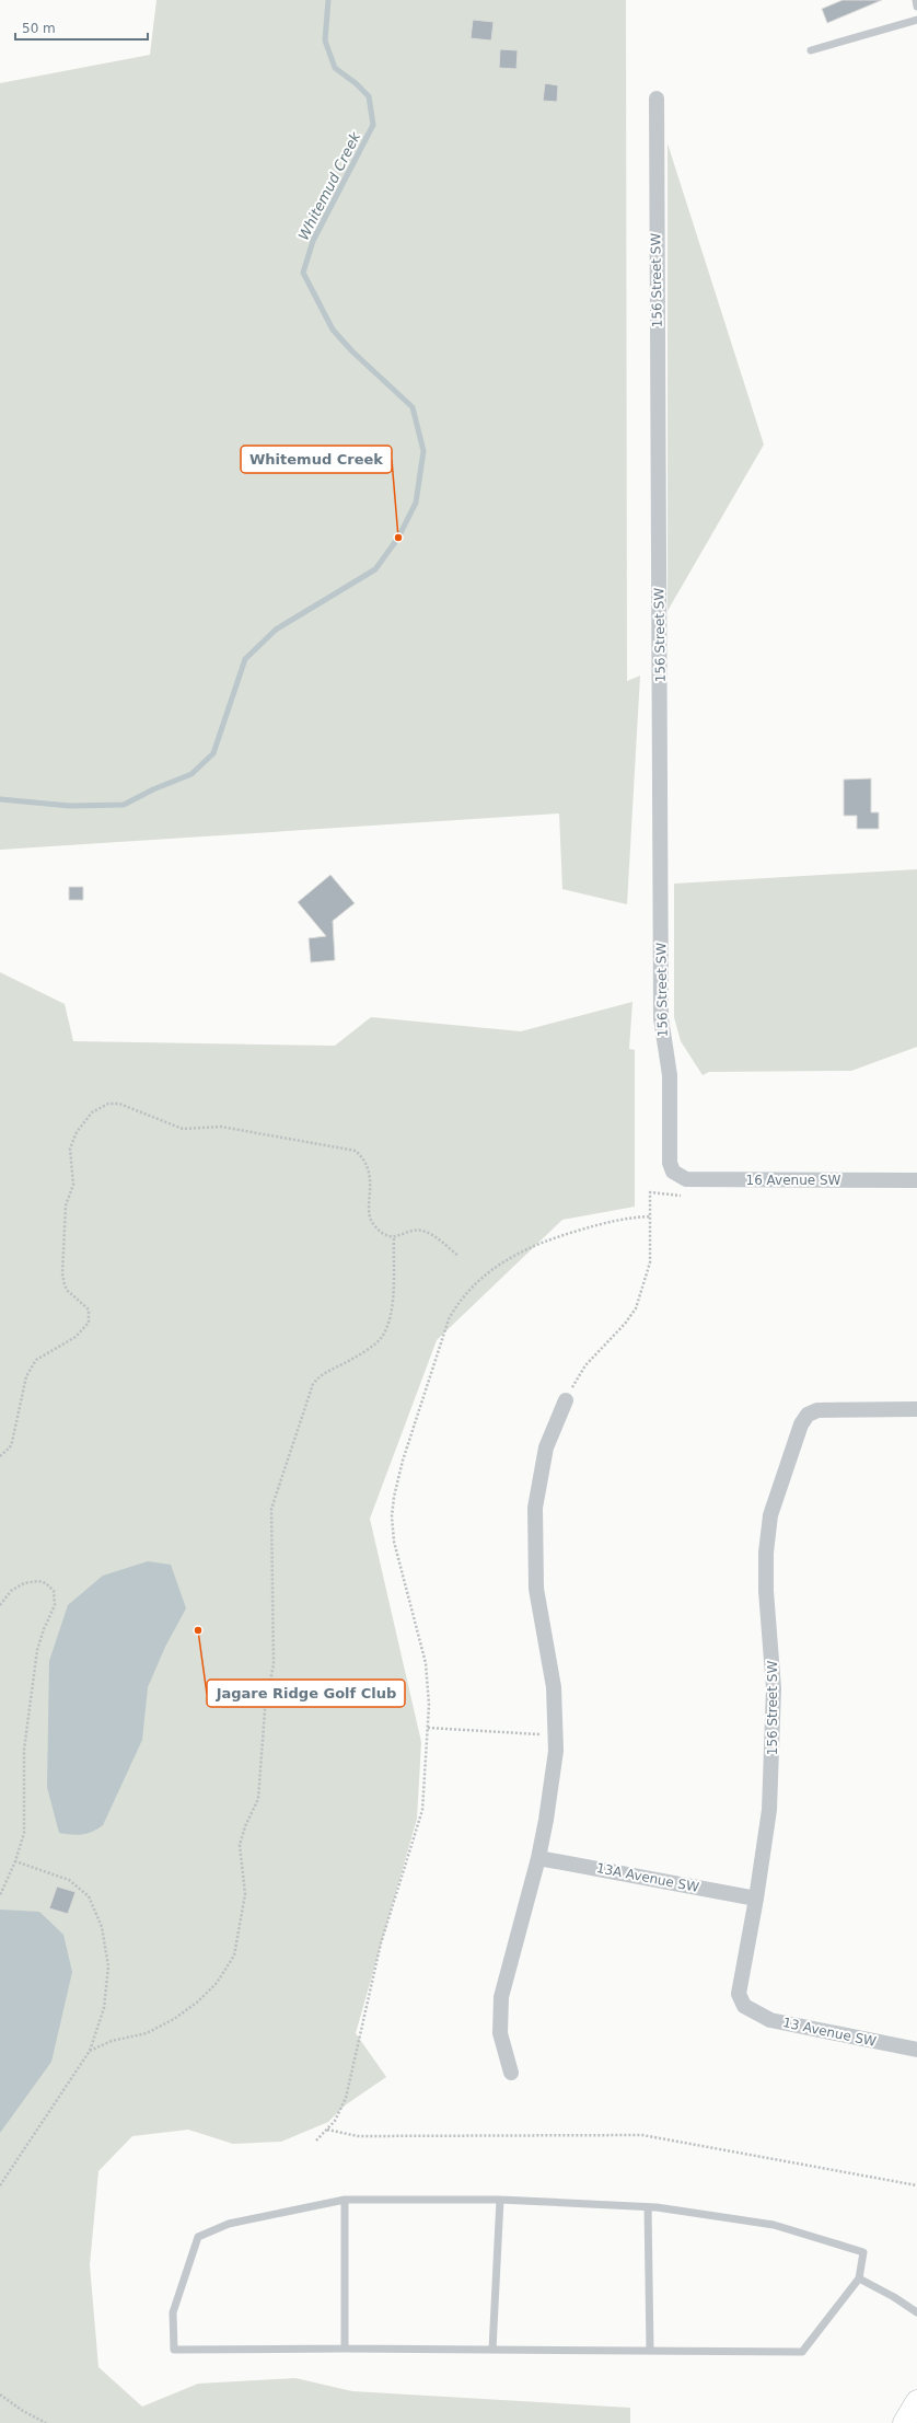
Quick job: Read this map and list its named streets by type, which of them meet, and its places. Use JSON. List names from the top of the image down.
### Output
{
  "streets": {
    "street": [
      "156 Street SW",
      "16 Avenue SW",
      "13A Avenue SW",
      "13 Avenue SW"
    ]
  },
  "crossings": [
    ["156 Street SW", "16 Avenue SW"],
    ["156 Street SW", "13A Avenue SW"],
    ["156 Street SW", "13 Avenue SW"]
  ],
  "water": ["Whitemud Creek"],
  "places": ["Whitemud Creek", "Jagare Ridge Golf Club"],
  "scale_bar": "50 m"
}
